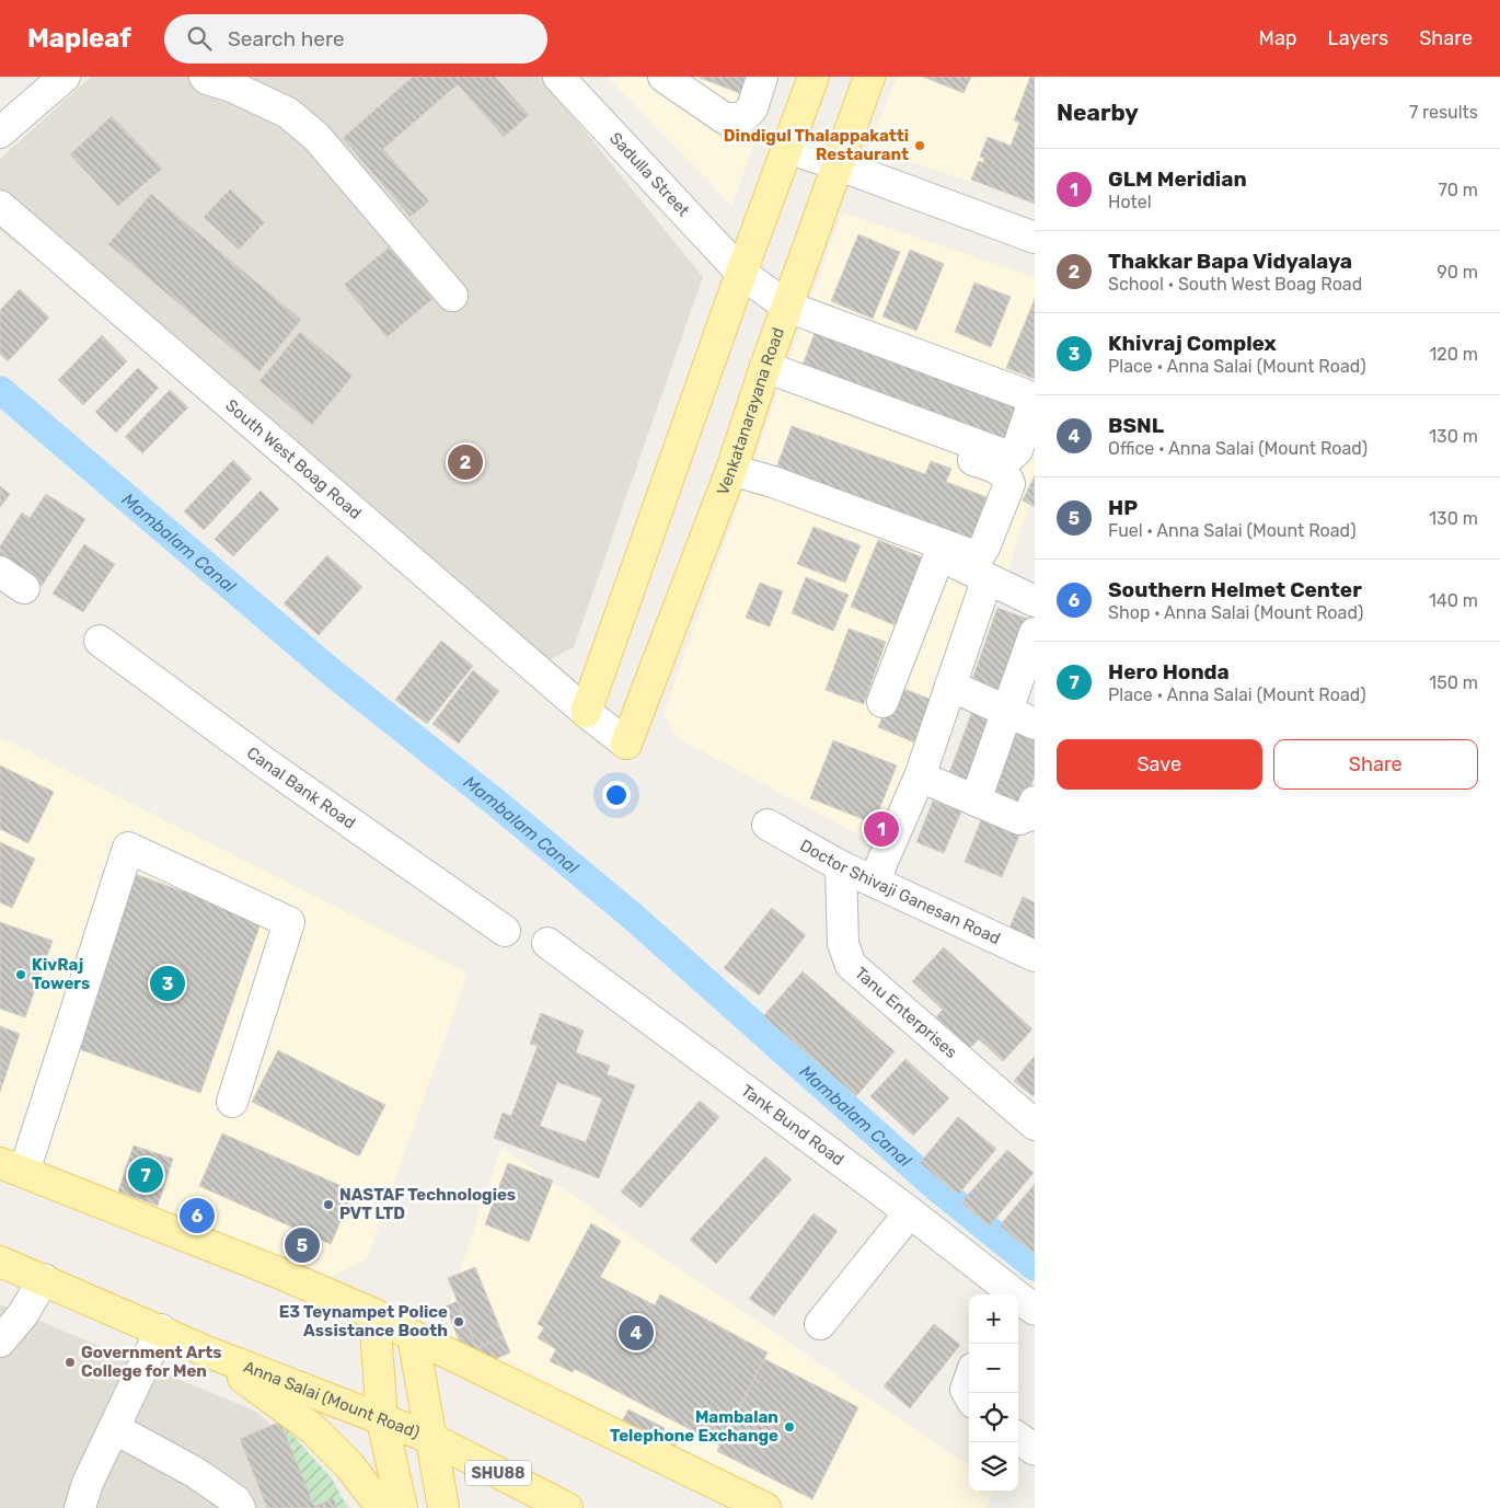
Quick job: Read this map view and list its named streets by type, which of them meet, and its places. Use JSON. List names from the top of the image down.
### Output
{
  "streets": {
    "main road": ["Venkatanarayana Road", "Anna Salai (Mount Road)", "SHU88"],
    "street": [
      "Sadulla Street",
      "South West Boag Road",
      "Canal Bank Road",
      "Doctor Shivaji Ganesan Road",
      "Tanu Enterprises",
      "Tank Bund Road"
    ]
  },
  "crossings": [
    ["Sadulla Street", "Venkatanarayana Road"],
    ["Venkatanarayana Road", "South West Boag Road"],
    ["Doctor Shivaji Ganesan Road", "Tanu Enterprises"]
  ],
  "water": ["Mambalam Canal"],
  "places": [
    "Dindigul Thalappakatti Restaurant",
    "KivRaj Towers",
    "NASTAF Technologies PVT LTD",
    "E3 Teynampet Police Assistance Booth",
    "Government Arts College for Men",
    "Mambalan Telephone Exchange"
  ],
  "page": {
    "header": "Mapleaf",
    "search": "Search here",
    "nav": ["Map", "Layers", "Share"],
    "heading": ["Nearby", "7 results"],
    "list": [
      {
        "mark": "1",
        "name": "GLM Meridian",
        "note": "Hotel",
        "value": "70 m"
      },
      {
        "mark": "2",
        "name": "Thakkar Bapa Vidyalaya",
        "note": "School · South West Boag Road",
        "value": "90 m"
      },
      {
        "mark": "3",
        "name": "Khivraj Complex",
        "note": "Place · Anna Salai (Mount Road)",
        "value": "120 m"
      },
      {
        "mark": "4",
        "name": "BSNL",
        "note": "Office · Anna Salai (Mount Road)",
        "value": "130 m"
      },
      {
        "mark": "5",
        "name": "HP",
        "note": "Fuel · Anna Salai (Mount Road)",
        "value": "130 m"
      },
      {
        "mark": "6",
        "name": "Southern Helmet Center",
        "note": "Shop · Anna Salai (Mount Road)",
        "value": "140 m"
      },
      {
        "mark": "7",
        "name": "Hero Honda",
        "note": "Place · Anna Salai (Mount Road)",
        "value": "150 m"
      }
    ],
    "pins": [
      "2",
      "1",
      "3",
      "7",
      "6",
      "5",
      "4"
    ],
    "buttons": ["Save", "Share"],
    "map_buttons": ["+", "−"]
  }
}
